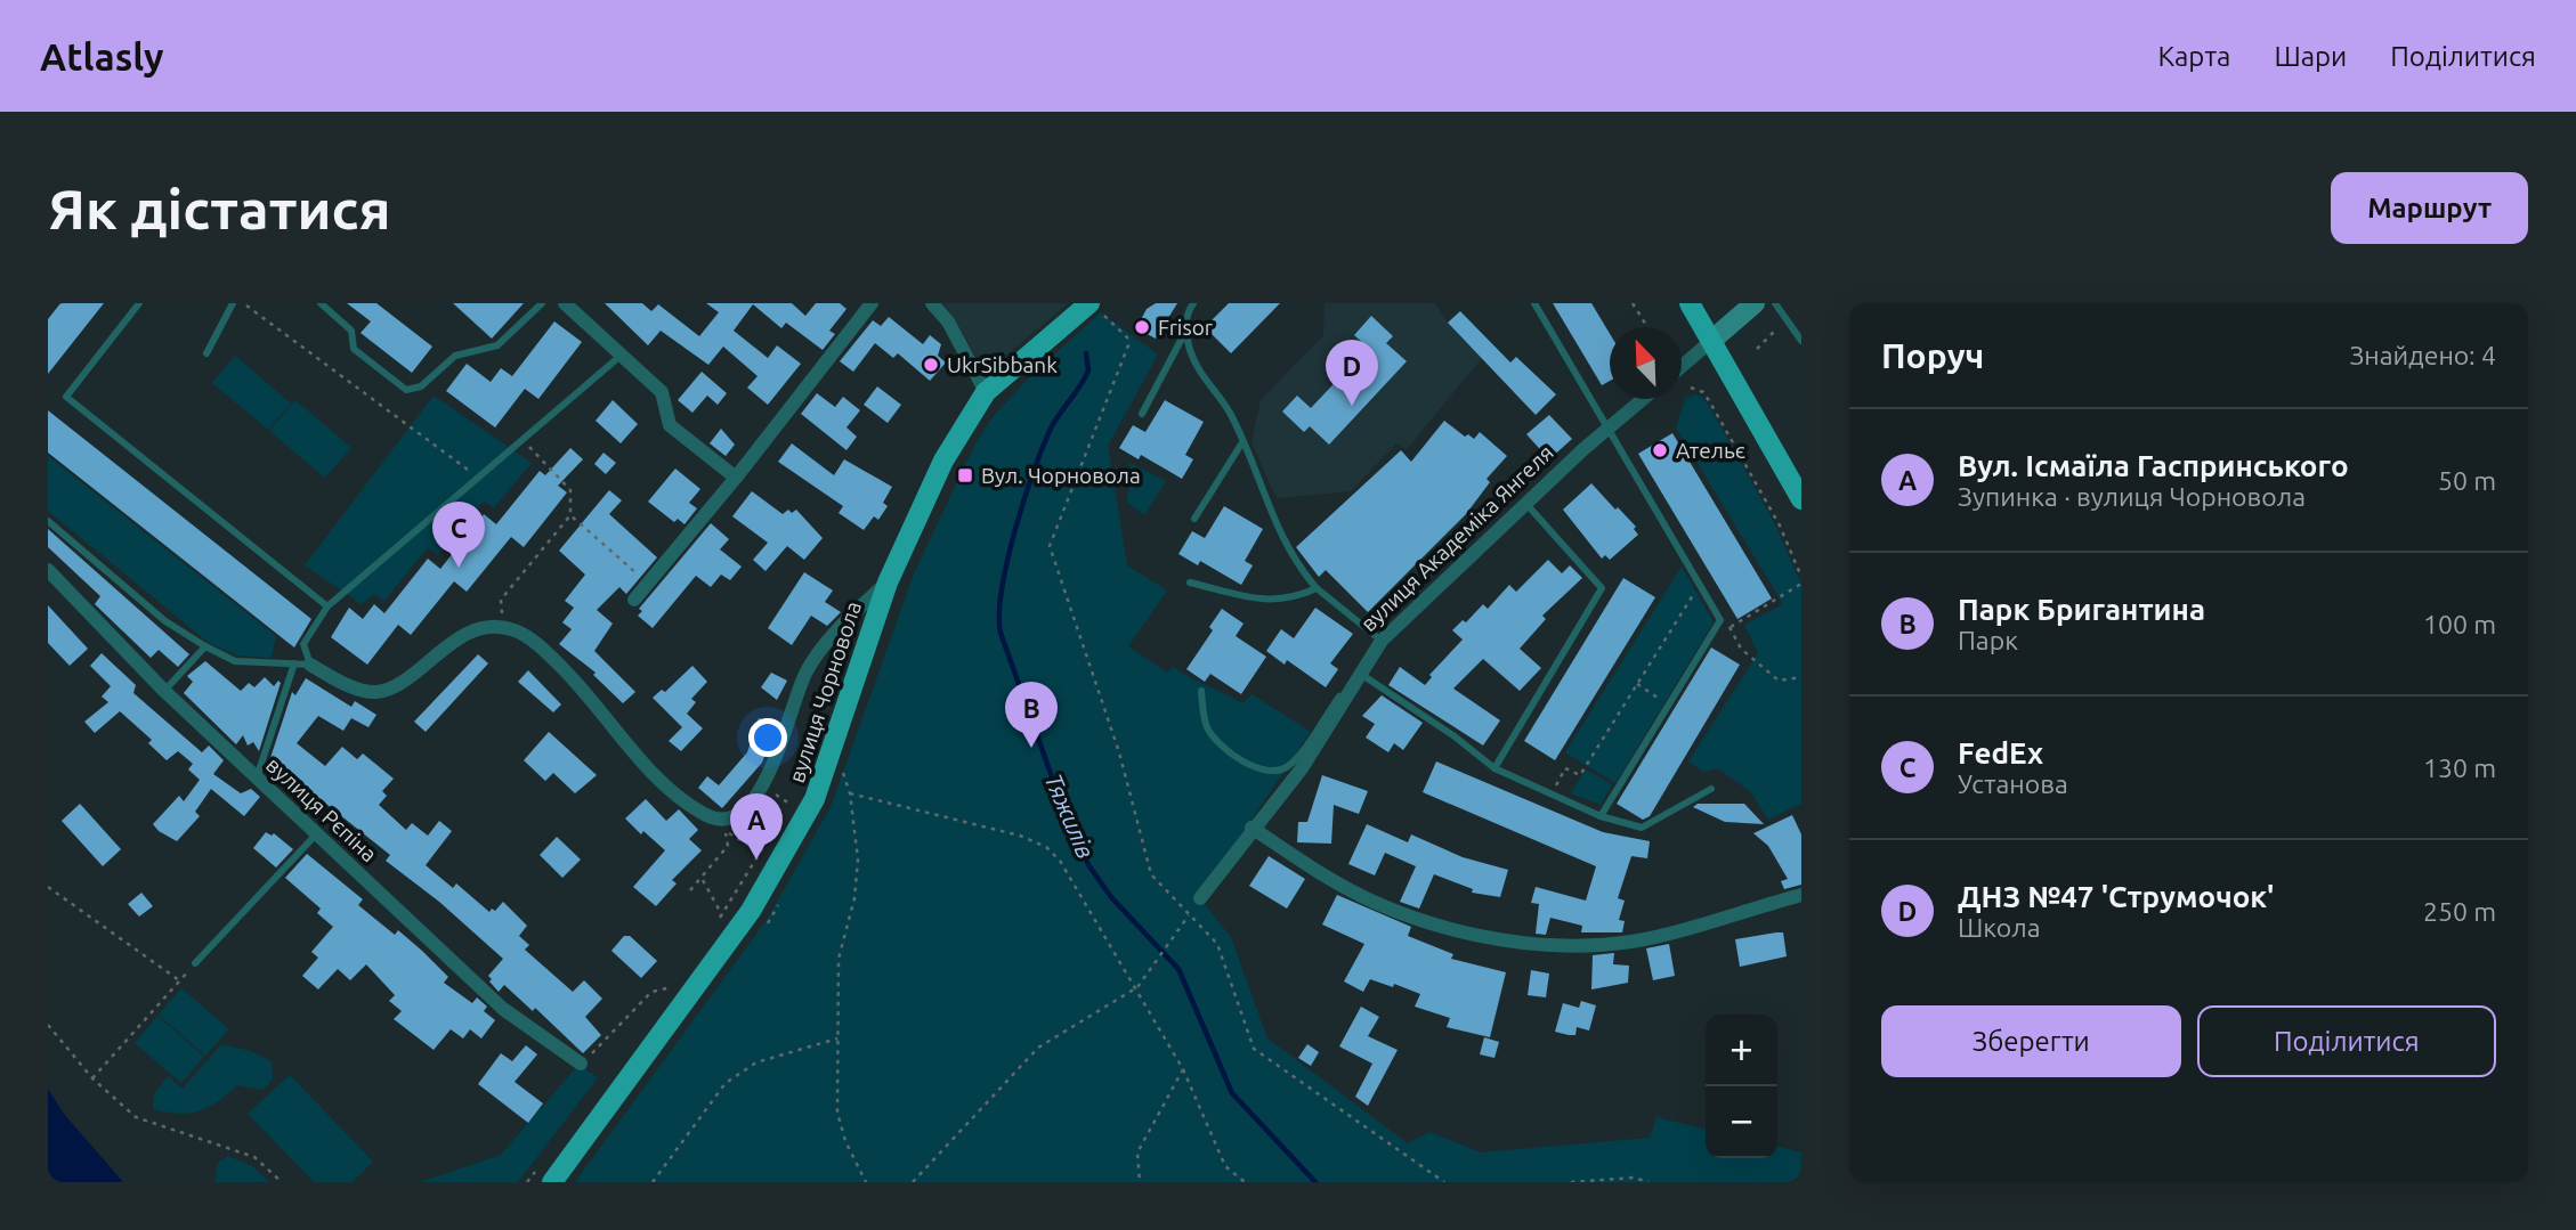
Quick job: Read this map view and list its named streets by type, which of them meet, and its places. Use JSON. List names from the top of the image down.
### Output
{
  "streets": {
    "main road": ["вулиця Чорновола"],
    "street": ["вулиця Академіка Янгеля", "вулиця Рєпіна"]
  },
  "water": ["Тяжилів"],
  "places": {
    "other": ["Frisor", "UkrSibbank", "Ательє"],
    "transit": ["Вул. Чорновола"]
  },
  "north": "top left",
  "page": {
    "header": "Atlasly",
    "nav": ["Карта", "Шари", "Поділитися"],
    "buttons": [
      "Маршрут",
      ["Зберегти", "Поділитися"]
    ],
    "title": "Як дістатися",
    "heading": ["Поруч", "Знайдено: 4"],
    "pins": [
      "D",
      "C",
      "B",
      "A"
    ],
    "list": [
      {
        "mark": "A",
        "name": "Вул. Ісмаїла Гаспринського",
        "note": "Зупинка · вулиця Чорновола",
        "value": "50 m"
      },
      {
        "mark": "B",
        "name": "Парк Бригантина",
        "note": "Парк",
        "value": "100 m"
      },
      {
        "mark": "C",
        "name": "FedEx",
        "note": "Установа",
        "value": "130 m"
      },
      {
        "mark": "D",
        "name": "ДНЗ №47 'Струмочок'",
        "note": "Школа",
        "value": "250 m"
      }
    ],
    "map_buttons": ["+", "−"]
  }
}
